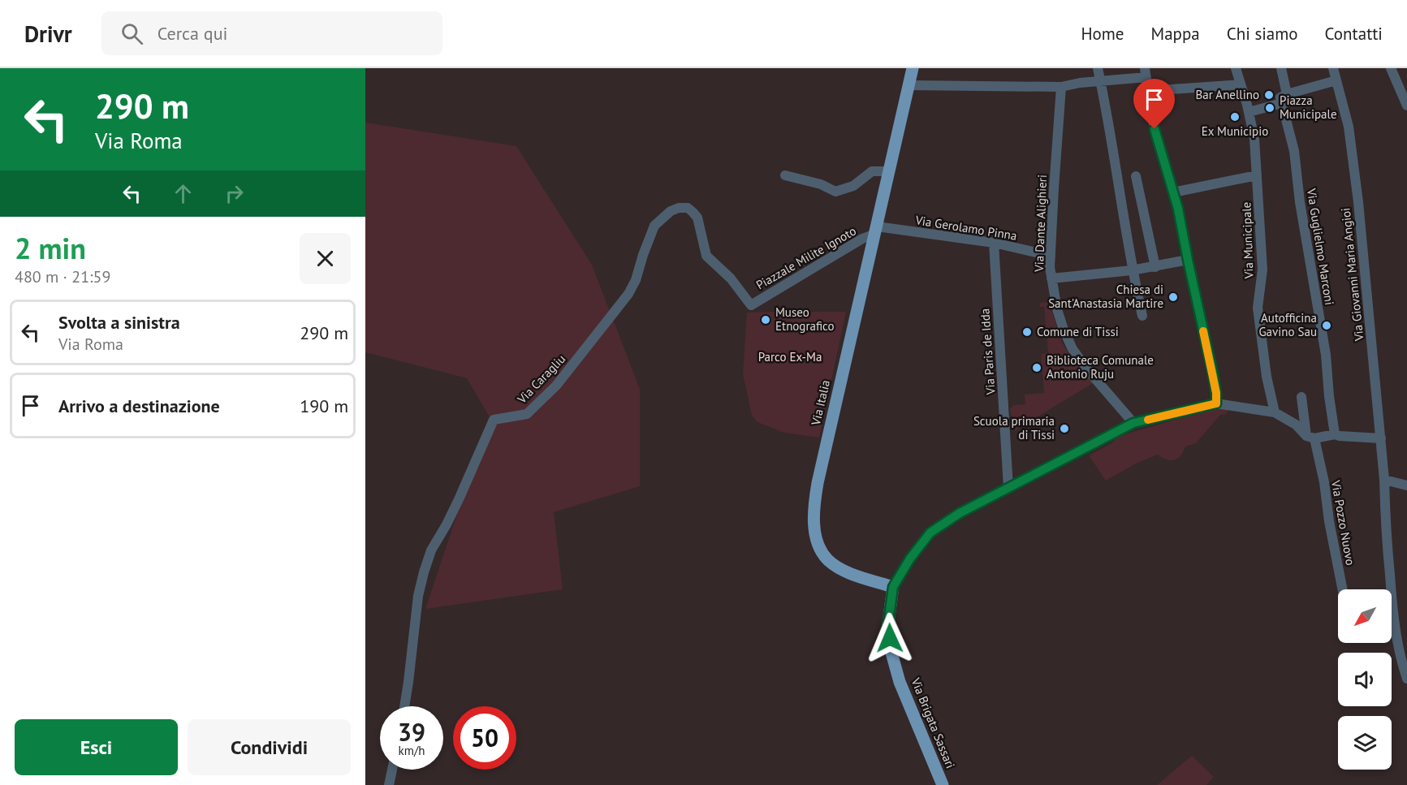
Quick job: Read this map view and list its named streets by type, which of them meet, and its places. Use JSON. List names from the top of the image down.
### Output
{
  "streets": {
    "main road": ["Via Italia", "Via Brigata Sassari"],
    "street": [
      "Via Dante Alighieri",
      "Via Gerolamo Pinna",
      "Via Municipale",
      "Via Guglielmo Marconi",
      "Piazzale Milite Ignoto",
      "Via Giovanni Maria Angioi",
      "Via Paris de Idda",
      "Via Caragliu",
      "Via Pozzo Nuovo"
    ]
  },
  "crossings": [
    ["Via Dante Alighieri", "Via Gerolamo Pinna"],
    ["Via Dante Alighieri", "Via Brigata Sassari"],
    ["Via Gerolamo Pinna", "Piazzale Milite Ignoto"],
    ["Via Gerolamo Pinna", "Via Paris de Idda"],
    ["Via Gerolamo Pinna", "Via Italia"],
    ["Piazzale Milite Ignoto", "Via Caragliu"],
    ["Piazzale Milite Ignoto", "Via Italia"],
    ["Via Paris de Idda", "Via Brigata Sassari"],
    ["Via Italia", "Via Brigata Sassari"]
  ],
  "parks": ["Parco Ex-Ma"],
  "places": [
    "Bar Anellino",
    "Piazza Municipale",
    "Ex Municipio",
    "Chiesa di Sant'Anastasia Martire",
    "Museo Etnografico",
    "Autofficina Gavino Sau",
    "Comune di Tissi",
    "Biblioteca Comunale Antonio Ruju",
    "Scuola primaria di Tissi"
  ],
  "north": "bottom left",
  "page": {
    "header": "Drivr",
    "search": "Cerca qui",
    "nav": [
      "Home",
      "Mappa",
      "Chi siamo",
      "Contatti"
    ],
    "turn": ["290 m", "Via Roma"],
    "heading": ["2 min", "480 m · 21:59"],
    "list": [
      {
        "name": "Svolta a sinistra",
        "note": "Via Roma",
        "value": "290 m"
      },
      {
        "name": "Arrivo a destinazione",
        "value": "190 m"
      }
    ],
    "speed": "39 km/h",
    "limit": "50",
    "buttons": ["Esci", "Condividi"]
  }
}
